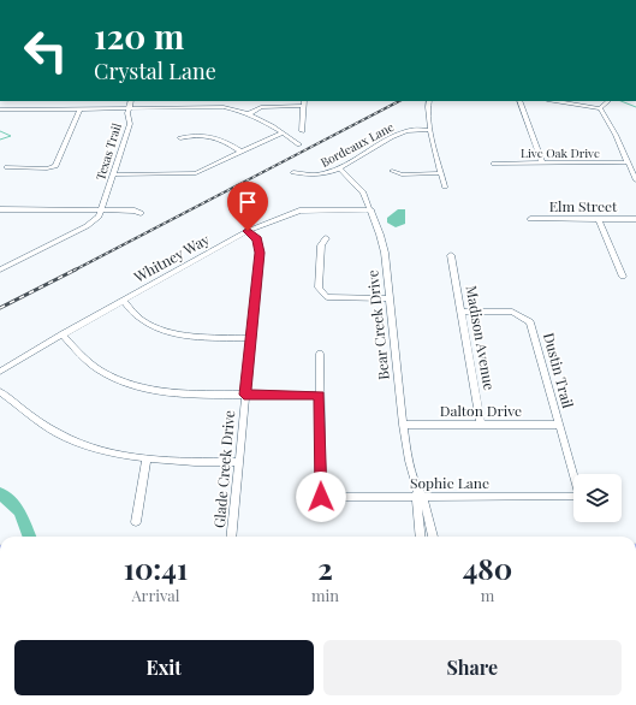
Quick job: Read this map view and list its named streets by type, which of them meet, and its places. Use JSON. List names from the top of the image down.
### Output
{
  "streets": {
    "street": [
      "Bordeaux Lane",
      "Texas Trail",
      "Live Oak Drive",
      "Elm Street",
      "Whitney Way",
      "Bear Creek Drive",
      "Madison Avenue",
      "Dustin Trail",
      "Dalton Drive",
      "Glade Creek Drive",
      "Sophie Lane"
    ]
  },
  "crossings": [
    ["Bordeaux Lane", "Bear Creek Drive"],
    ["Whitney Way", "Bear Creek Drive"],
    ["Whitney Way", "Glade Creek Drive"],
    ["Bear Creek Drive", "Dalton Drive"],
    ["Bear Creek Drive", "Sophie Lane"],
    ["Madison Avenue", "Dustin Trail"],
    ["Madison Avenue", "Dalton Drive"],
    ["Dustin Trail", "Dalton Drive"]
  ],
  "page": {
    "turn": ["120 m", "Crystal Lane"],
    "eta": [
      "10:41",
      "Arrival",
      "2",
      "min",
      "480",
      "m"
    ],
    "buttons": ["Exit", "Share"]
  }
}
